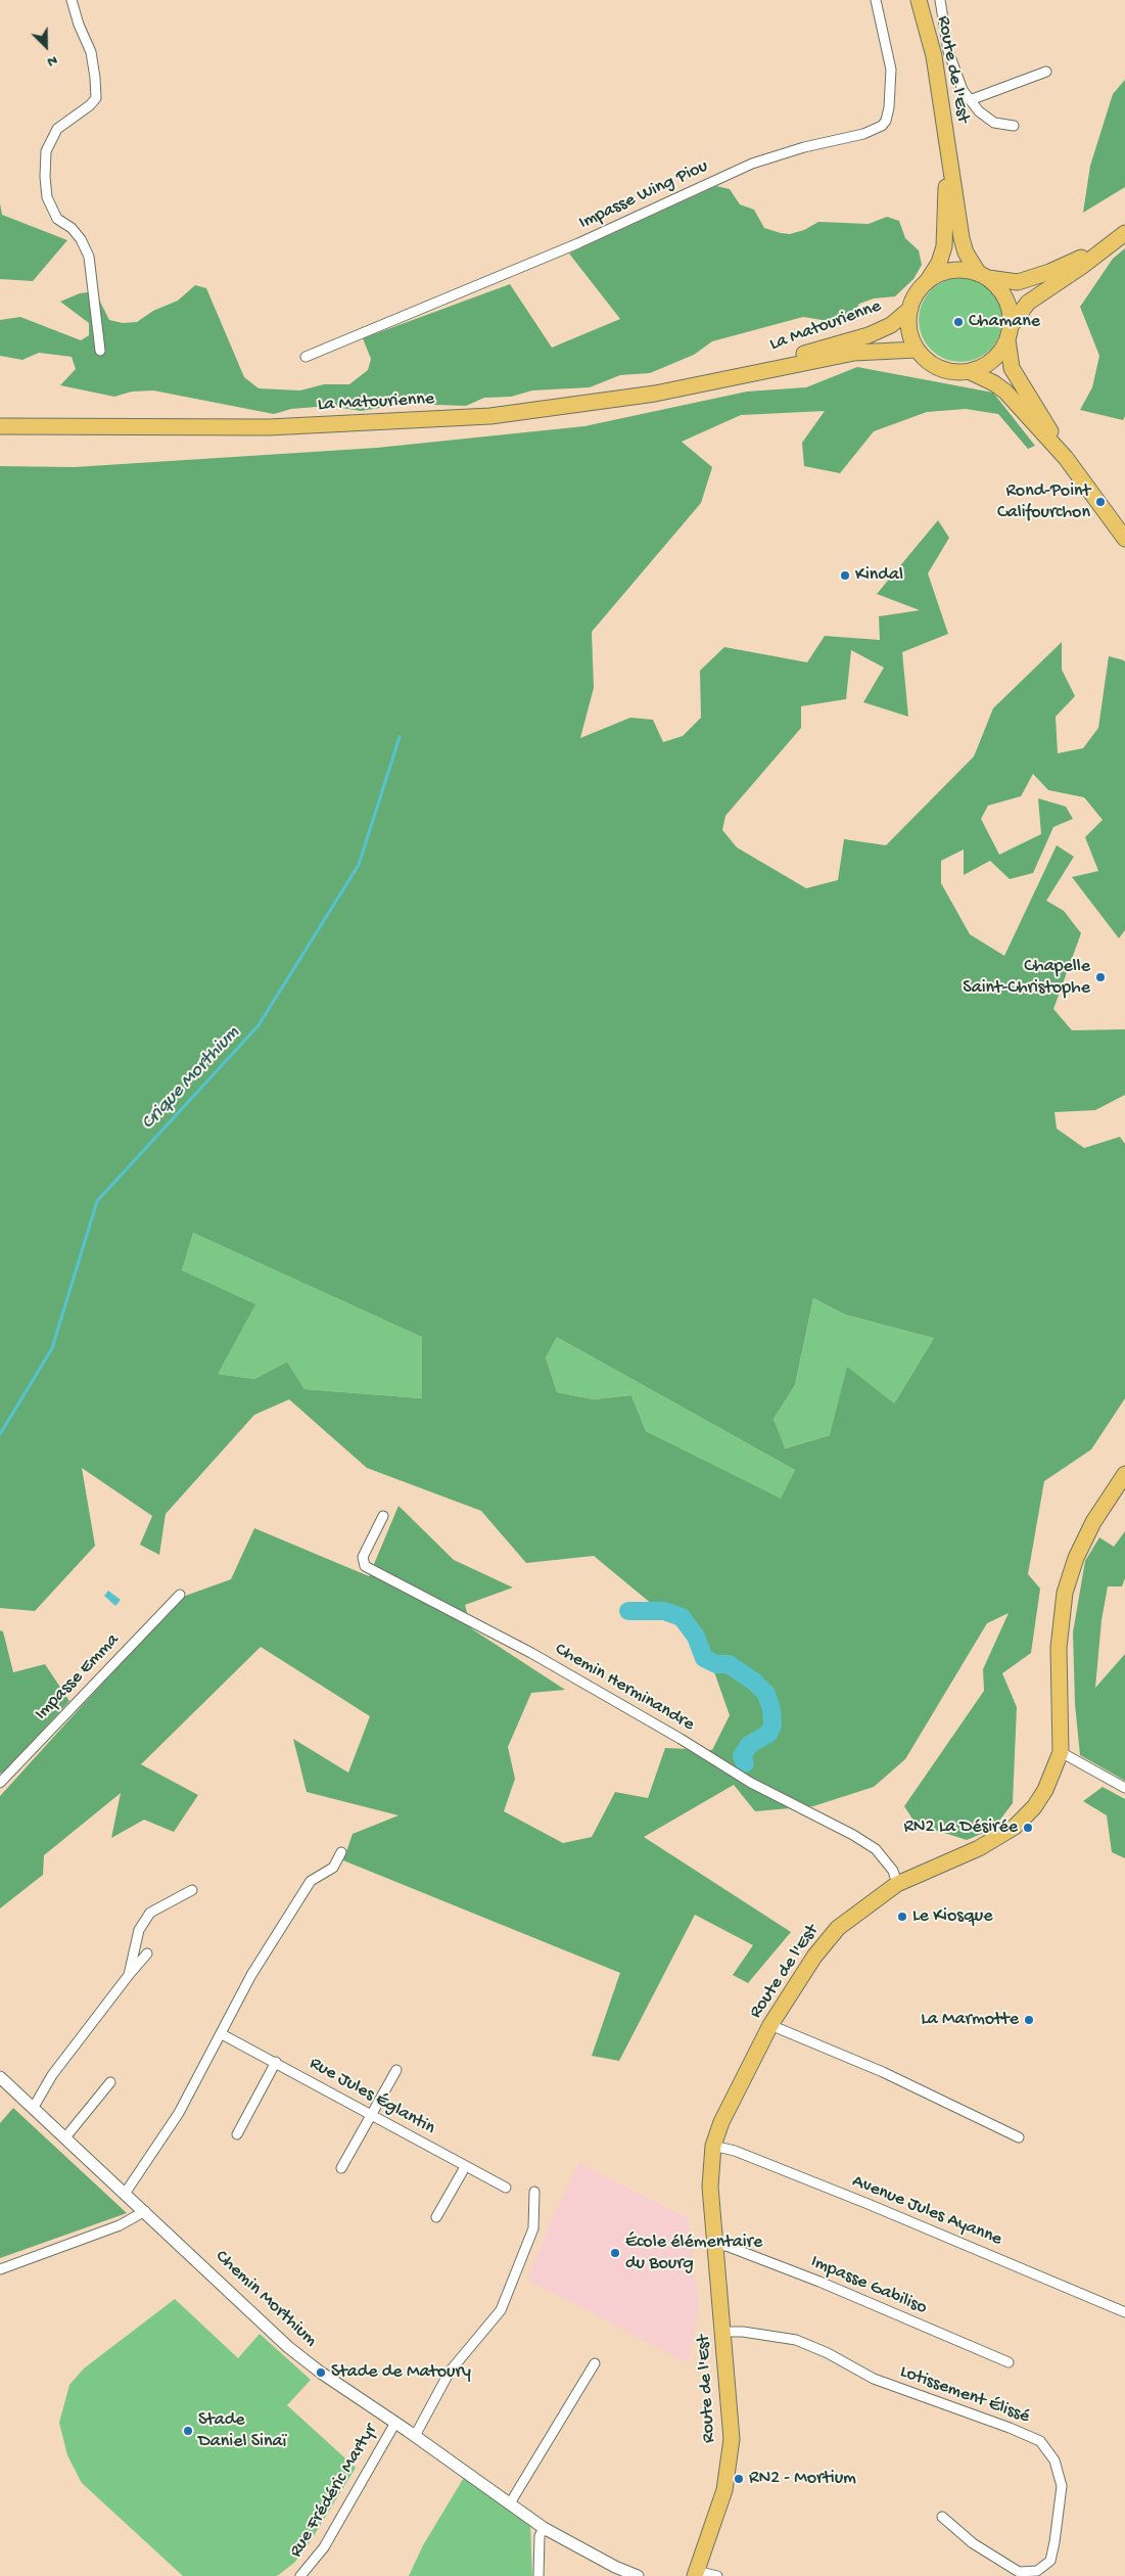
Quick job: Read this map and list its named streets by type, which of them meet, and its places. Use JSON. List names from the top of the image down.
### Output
{
  "streets": {
    "main road": ["Route de l'Est", "La Matourienne"],
    "street": [
      "Impasse Wing Piou",
      "Impasse Emma",
      "Chemin Herminandre",
      "Rue Jules Églantin",
      "Avenue Jules Ayanne",
      "Impasse Gabiliso",
      "Chemin Morthium",
      "Lotissement Élissé",
      "Rue Frédéric Martyr"
    ]
  },
  "crossings": [
    ["Route de l'Est", "La Matourienne"],
    ["Route de l'Est", "Chemin Herminandre"],
    ["Route de l'Est", "Avenue Jules Ayanne"],
    ["Route de l'Est", "Impasse Gabiliso"],
    ["Route de l'Est", "Lotissement Élissé"],
    ["Chemin Morthium", "Rue Frédéric Martyr"]
  ],
  "water": ["Crique Morthium"],
  "places": [
    "Chamane",
    "Rond-Point Califourchon",
    "Kindal",
    "Chapelle Saint-Christophe",
    "RN2 La Désirée",
    "Le Kiosque",
    "La Marmotte",
    "École élémentaire du Bourg",
    "Stade de Matoury",
    "Stade Daniel Sinaï",
    "RN2 - Mortium"
  ],
  "north": "bottom right"
}
